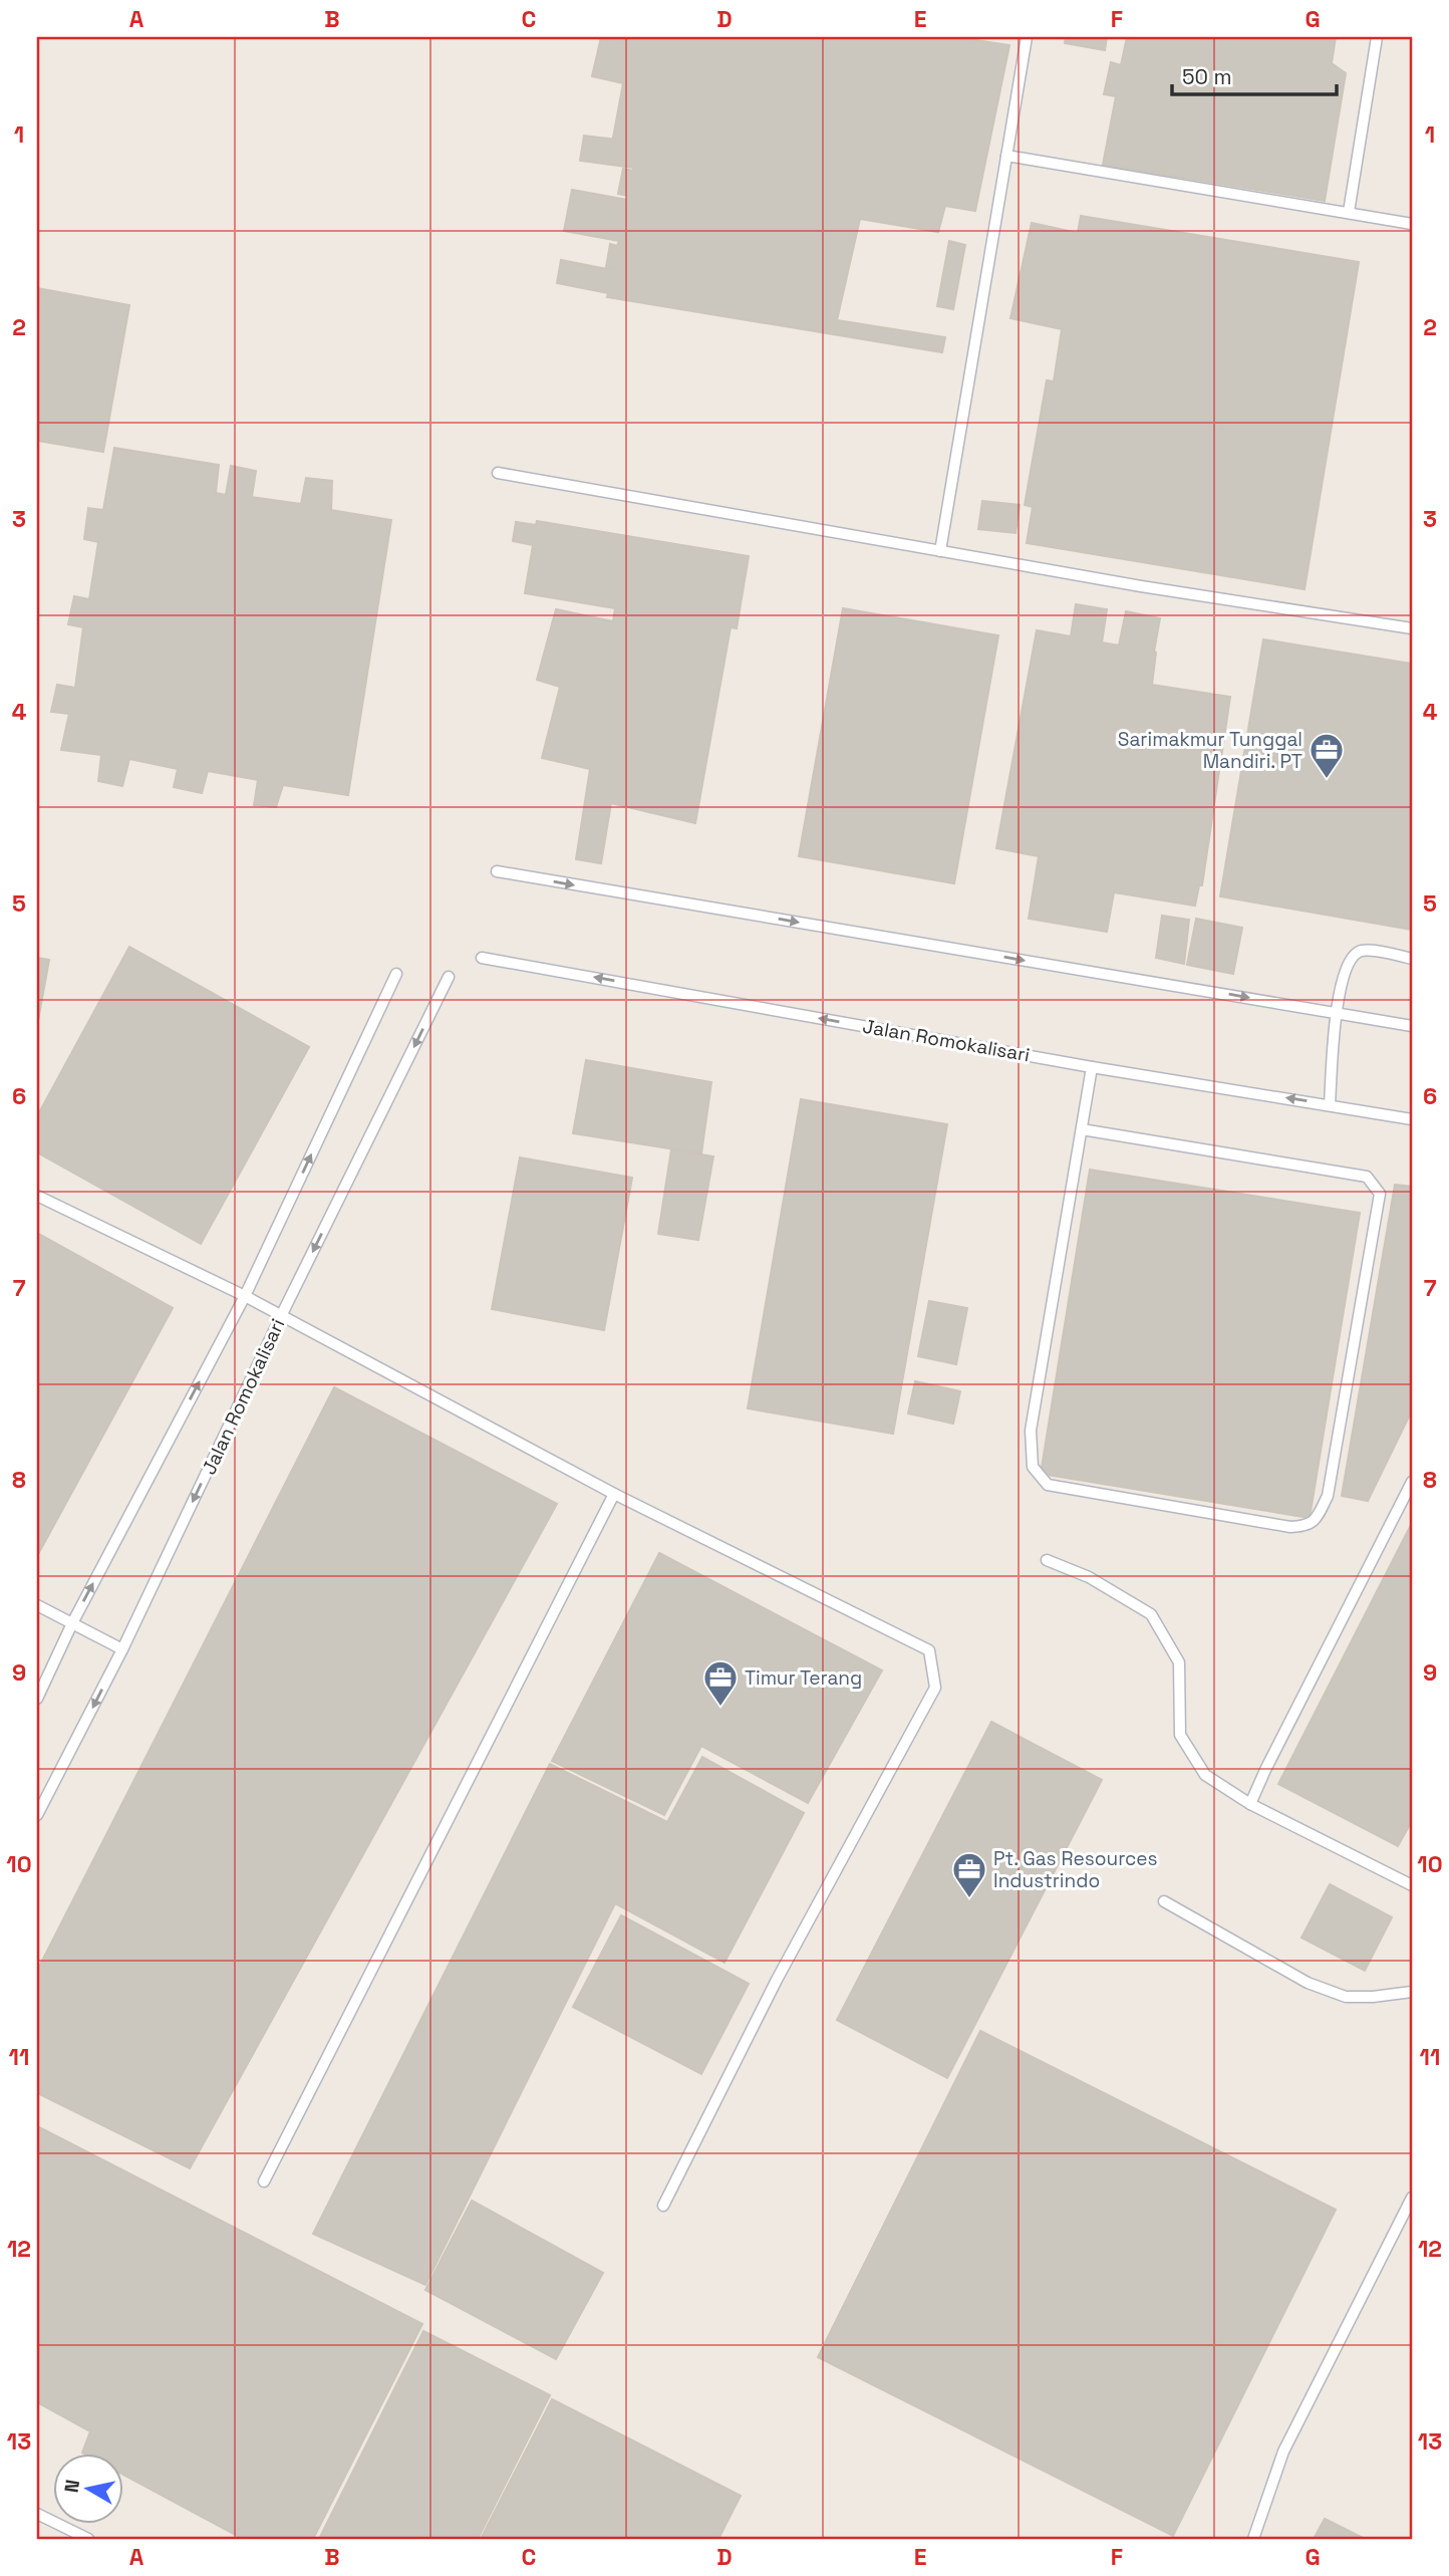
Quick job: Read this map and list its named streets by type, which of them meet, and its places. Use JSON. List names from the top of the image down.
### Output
{
  "streets": {
    "lane": ["Jalan Romokalisari"]
  },
  "one_way": ["Jalan Romokalisari"],
  "places": {
    "office": ["Sarimakmur Tunggal Mandiri. PT", "Timur Terang", "Pt. Gas Resources Industrindo"]
  },
  "scale_bar": "50 m",
  "north": "left",
  "grid": {
    "columns": [
      "A",
      "B",
      "C",
      "D",
      "E",
      "F",
      "G"
    ],
    "rows": [
      "1",
      "2",
      "3",
      "4",
      "5",
      "6",
      "7",
      "8",
      "9",
      "10",
      "11",
      "12",
      "13"
    ]
  }
}
